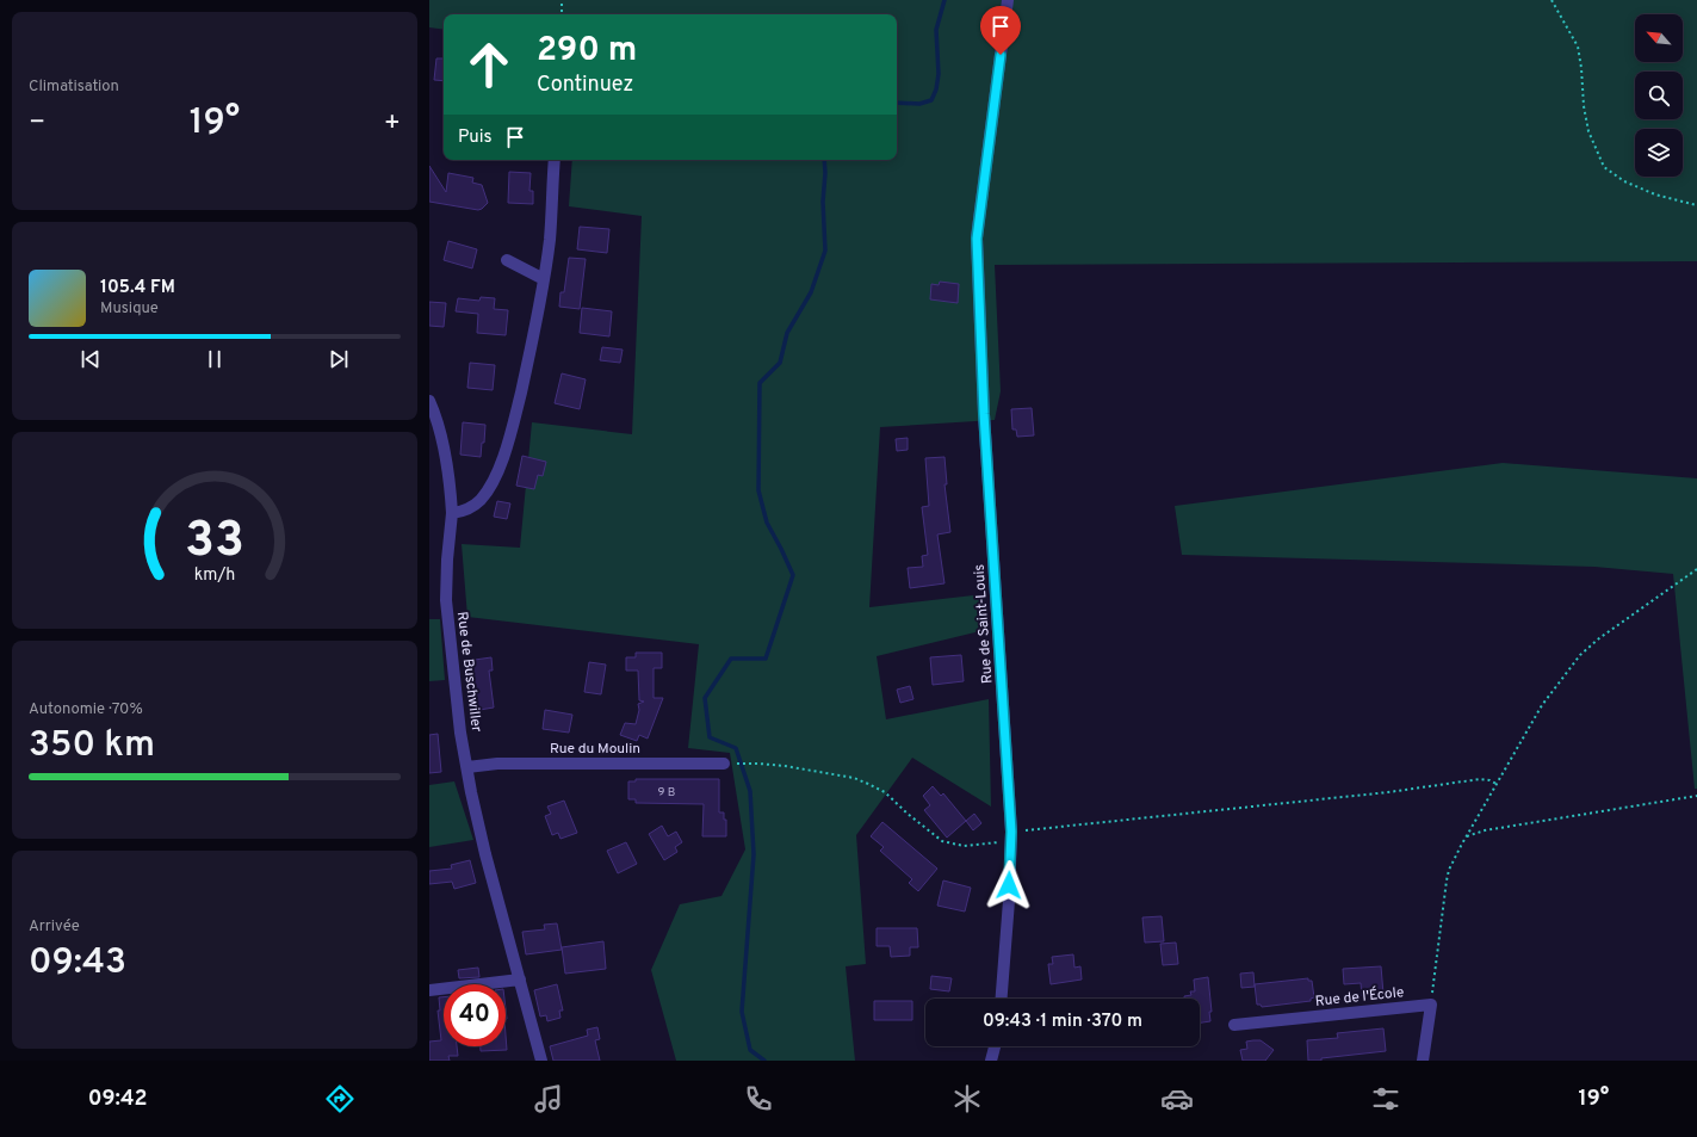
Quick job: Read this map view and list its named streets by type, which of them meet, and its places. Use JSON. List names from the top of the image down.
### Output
{
  "streets": {
    "street": [
      "Rue de Saint-Louis",
      "Rue de Buschwiller",
      "Rue du Moulin",
      "Rue de l'École"
    ]
  },
  "crossings": [
    ["Rue de Buschwiller", "Rue du Moulin"]
  ],
  "house_numbers": ["9 B"],
  "north": "top left",
  "page": {
    "tile": [
      "Climatisation",
      ["Autonomie · 70%", "350 km"],
      ["Arrivée", "09:43"]
    ],
    "turn": ["290 m", "Continuez"],
    "heat": ["−", "19°", "+"],
    "then": "Puis",
    "song": ["105.4 FM", "Musique"],
    "limit": "40",
    "trip": "09:43 · 1 min · 370 m",
    "tabs": ["09:42", "19°"],
    "gauge": ["33", "km/h"]
  }
}
